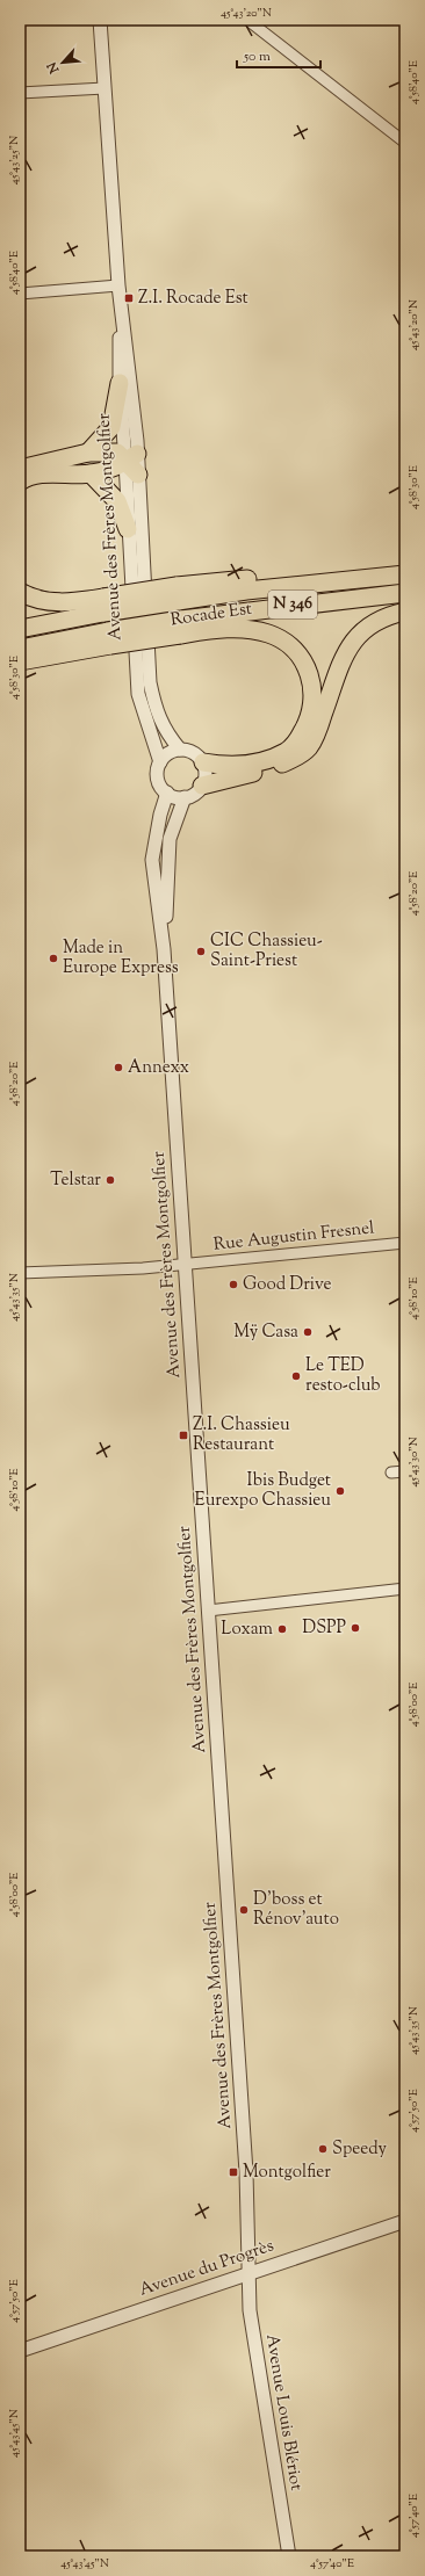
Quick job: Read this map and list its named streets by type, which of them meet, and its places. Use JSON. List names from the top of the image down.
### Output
{
  "streets": {
    "highway": ["N 346", "Rocade Est"],
    "street": [
      "Avenue des Frères Montgolfier",
      "Rue Augustin Fresnel",
      "Avenue du Progrès",
      "Avenue Louis Blériot"
    ]
  },
  "crossings": [
    ["Avenue des Frères Montgolfier", "Rue Augustin Fresnel"],
    ["Avenue des Frères Montgolfier", "Avenue du Progrès"],
    ["Avenue des Frères Montgolfier", "Avenue Louis Blériot"],
    ["Avenue du Progrès", "Avenue Louis Blériot"]
  ],
  "places": {
    "transit": ["Z.I. Rocade Est", "Z.I. Chassieu Restaurant", "Montgolfier"],
    "other": [
      "CIC Chassieu- Saint-Priest",
      "Made in Europe Express",
      "Annexx",
      "Telstar",
      "Good Drive",
      "Mÿ Casa",
      "Le TED resto-club",
      "Ibis Budget Eurexpo Chassieu",
      "DSPP",
      "Loxam",
      "D'boss et Rénov'auto",
      "Speedy"
    ]
  },
  "scale_bar": "50 m",
  "north": "bottom left",
  "coordinates": [
    "45°43'20\"N",
    "4°58'40\"E",
    "45°43'25\"N",
    "4°58'30\"E",
    "4°58'20\"E",
    "45°43'35\"N",
    "4°58'10\"E",
    "45°43'30\"N",
    "4°58'00\"E",
    "4°57'50\"E",
    "45°43'45\"N",
    "4°57'40\"E"
  ]
}
